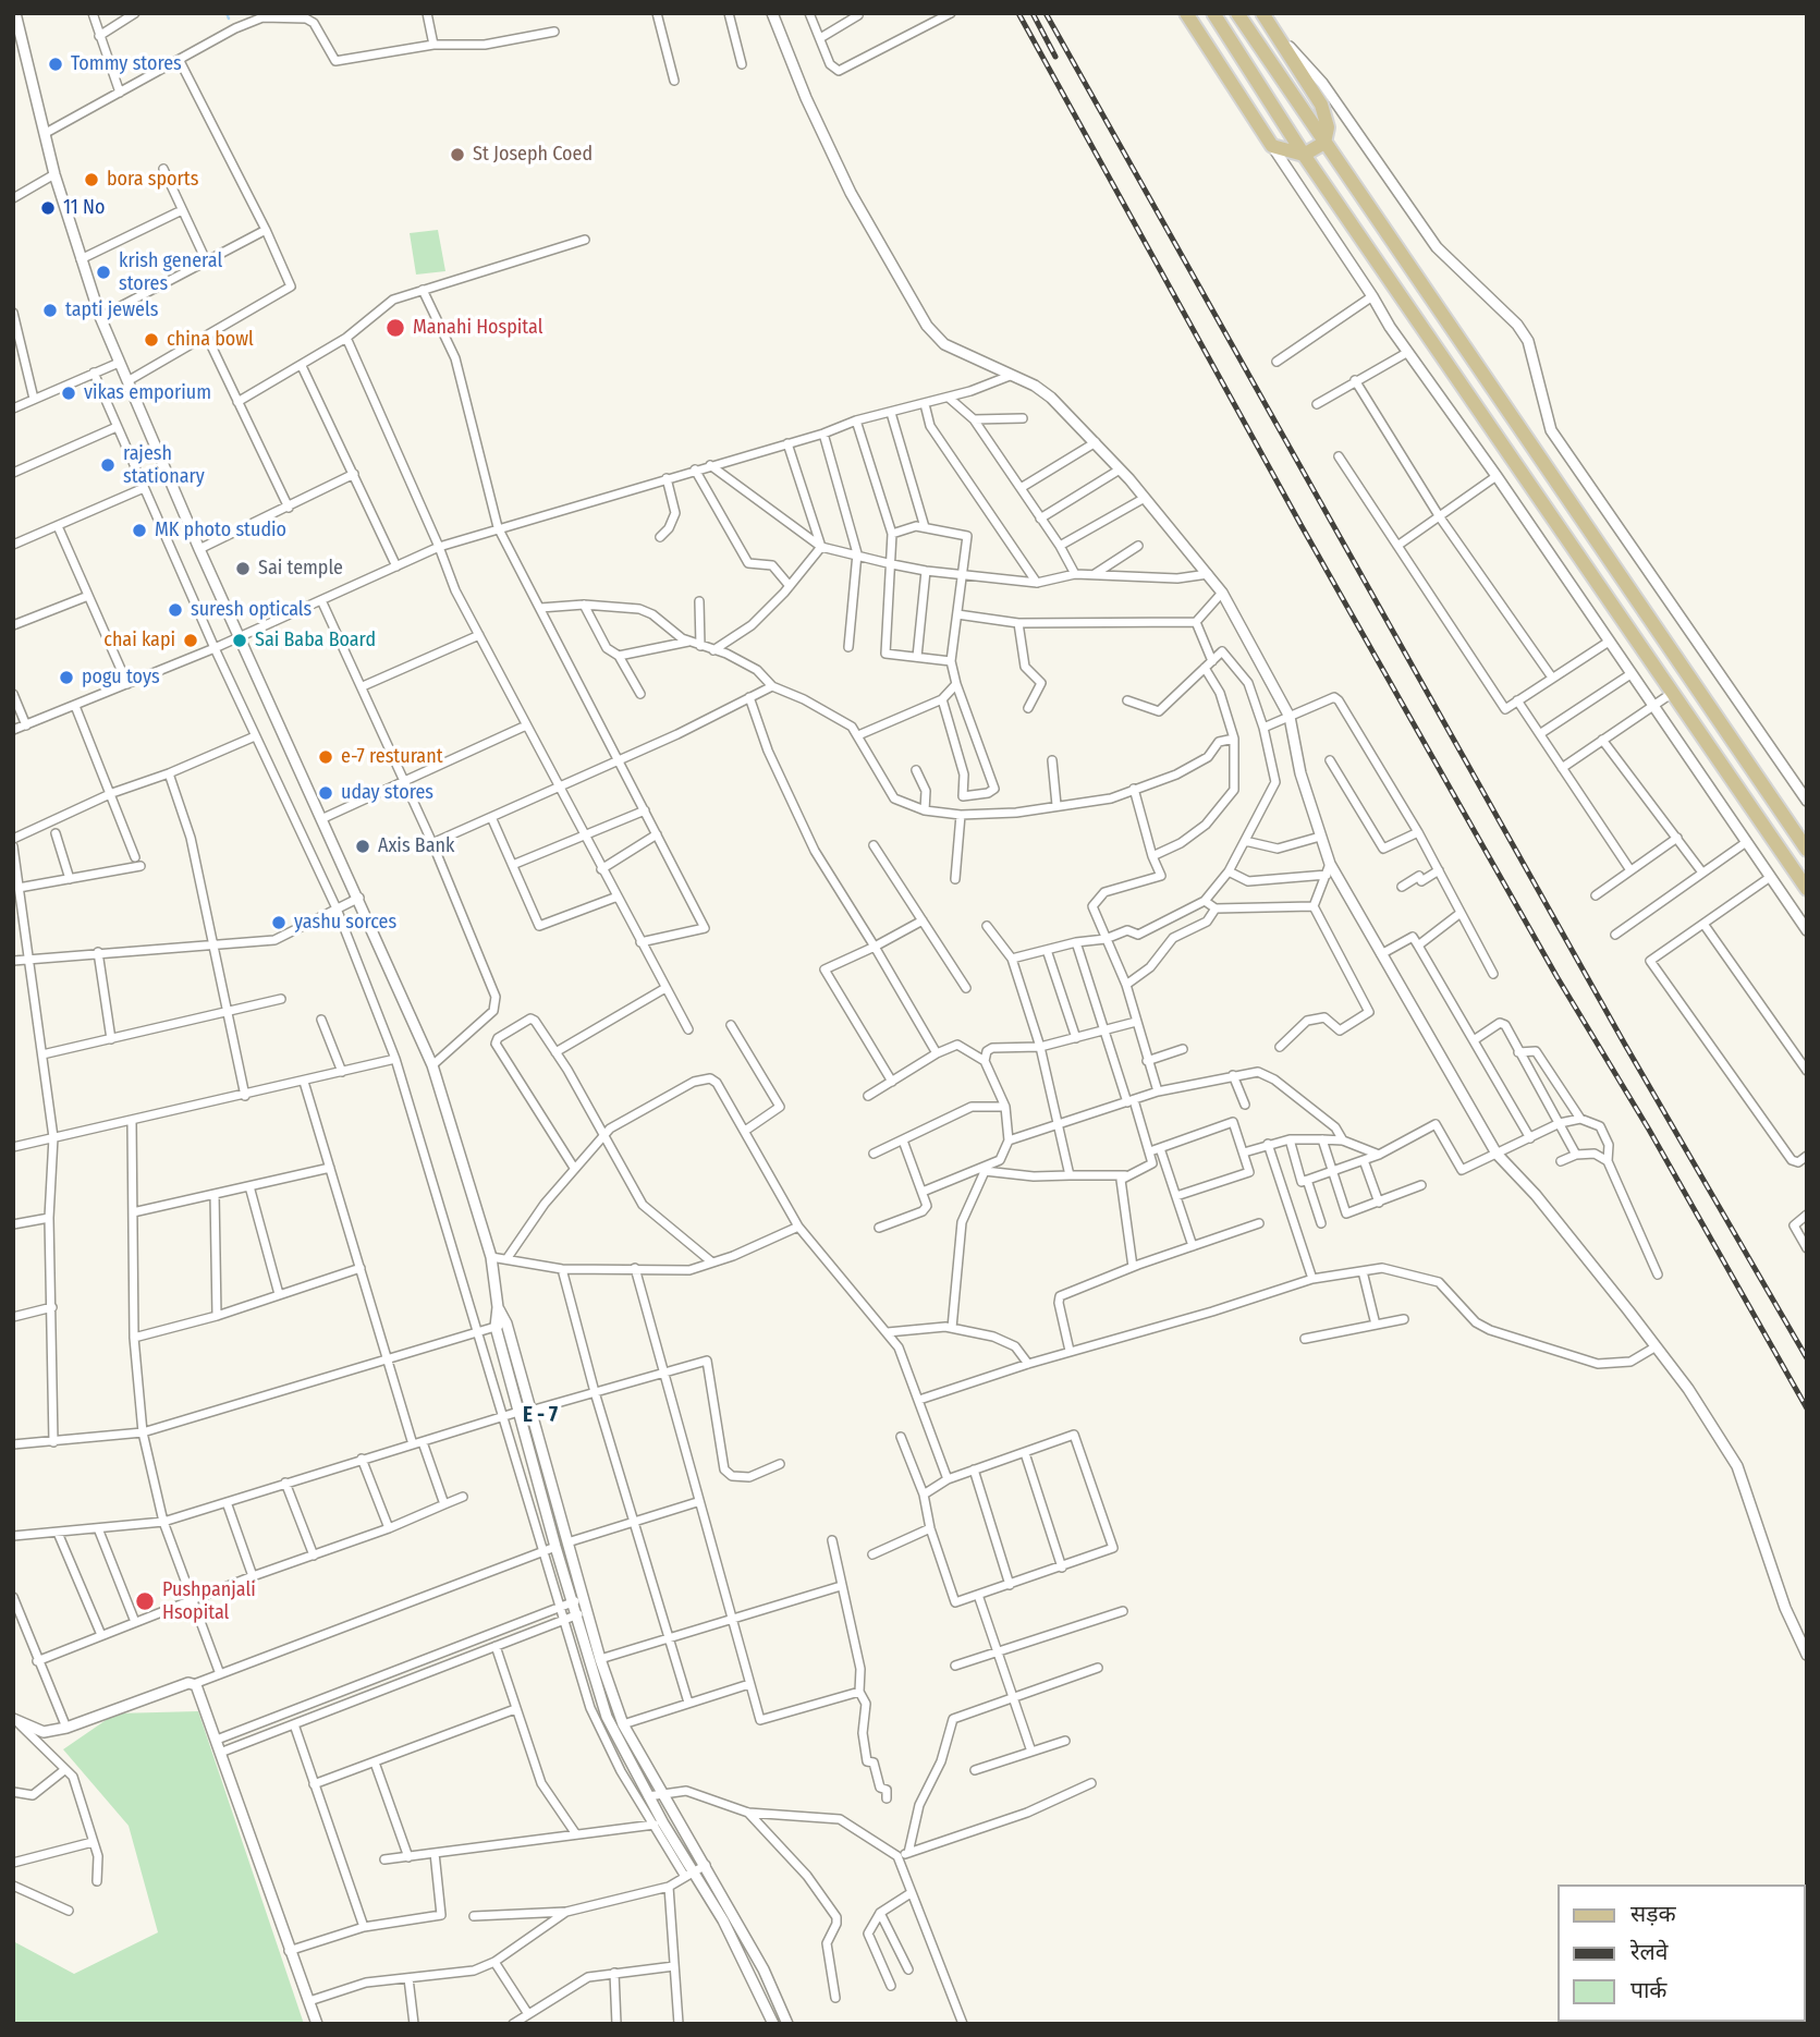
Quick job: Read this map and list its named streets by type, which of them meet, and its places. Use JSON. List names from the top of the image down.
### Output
{
  "districts": ["E - 7"],
  "places": [
    "Tommy stores",
    "St Joseph Coed",
    "bora sports",
    "11 No",
    "krish general stores",
    "tapti jewels",
    "Manahi Hospital",
    "china bowl",
    "vikas emporium",
    "rajesh stationary",
    "MK photo studio",
    "Sai temple",
    "suresh opticals",
    "chai kapi",
    "Sai Baba Board",
    "pogu toys",
    "e-7 resturant",
    "uday stores",
    "Axis Bank",
    "yashu sorces",
    "Pushpanjali Hsopital"
  ],
  "legend": ["सड़क", "रेलवे", "पार्क"]
}
